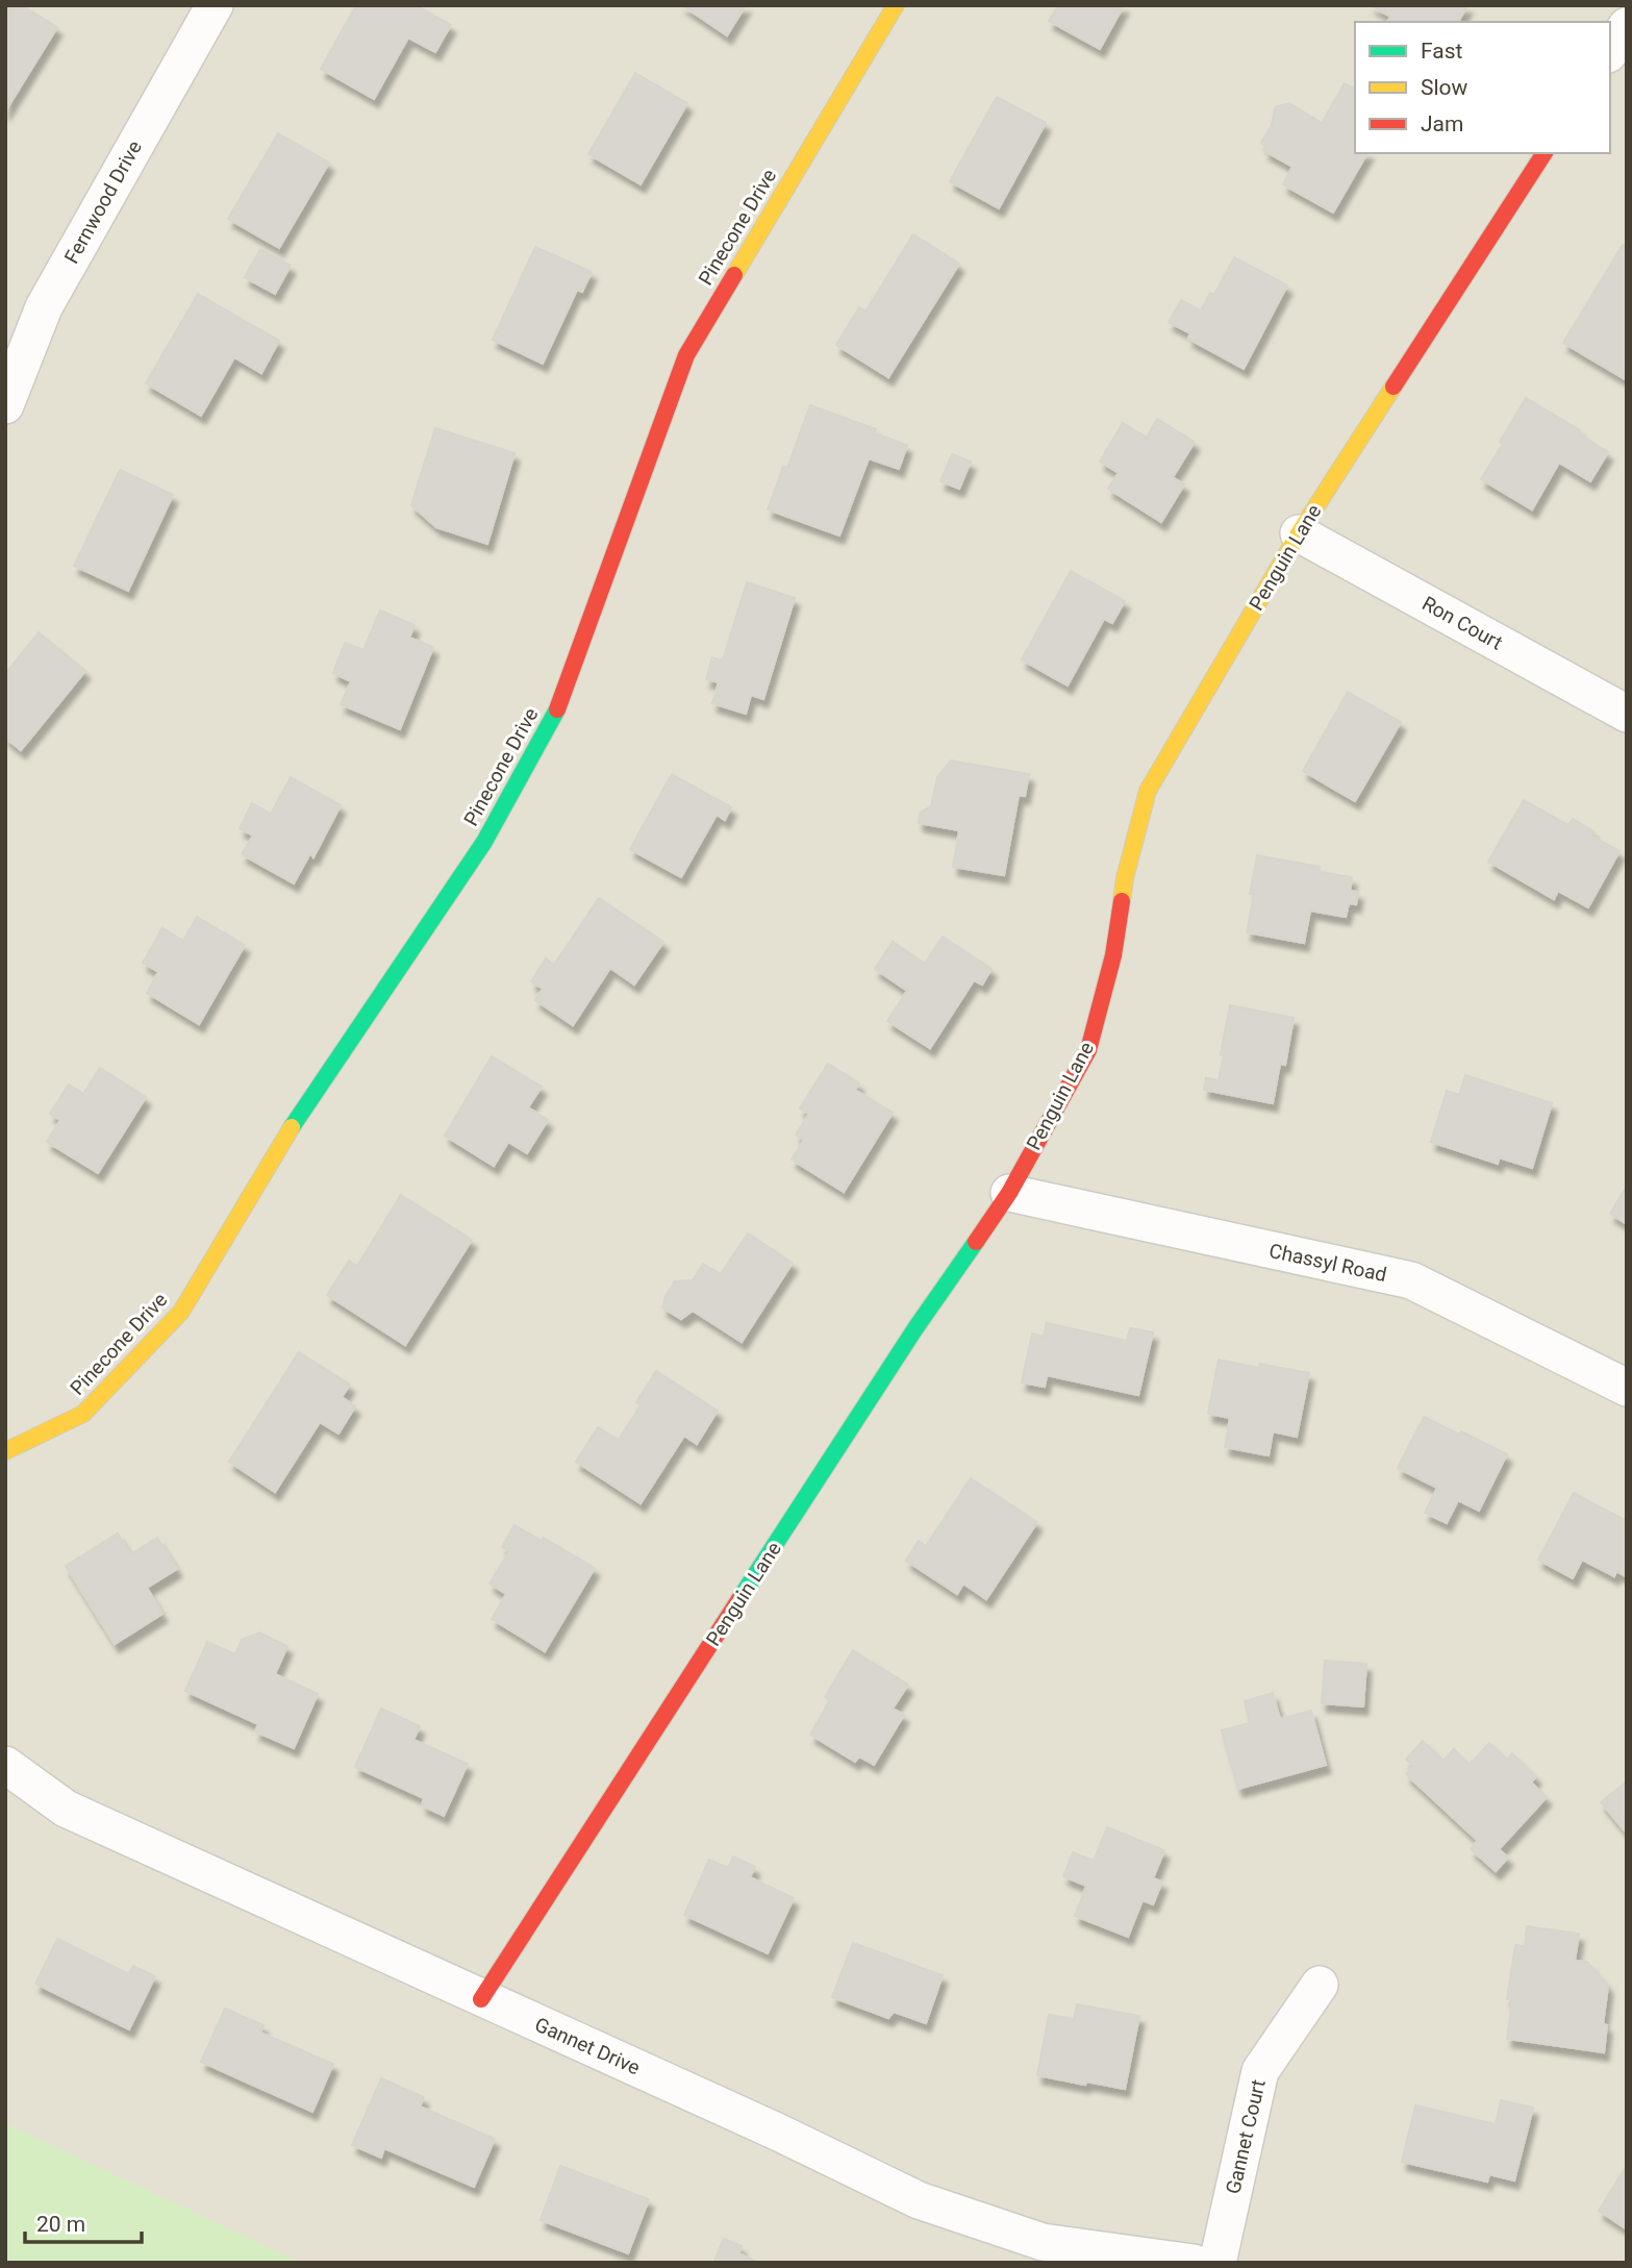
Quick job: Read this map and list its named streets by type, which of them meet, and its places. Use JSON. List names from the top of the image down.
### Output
{
  "streets": {
    "street": [
      "Fernwood Drive",
      "Pinecone Drive",
      "Penguin Lane",
      "Ron Court",
      "Chassyl Road",
      "Gannet Drive",
      "Gannet Court"
    ]
  },
  "crossings": [
    ["Penguin Lane", "Ron Court"],
    ["Penguin Lane", "Chassyl Road"],
    ["Penguin Lane", "Gannet Drive"]
  ],
  "legend": ["Fast", "Slow", "Jam"],
  "scale_bar": "20 m"
}
